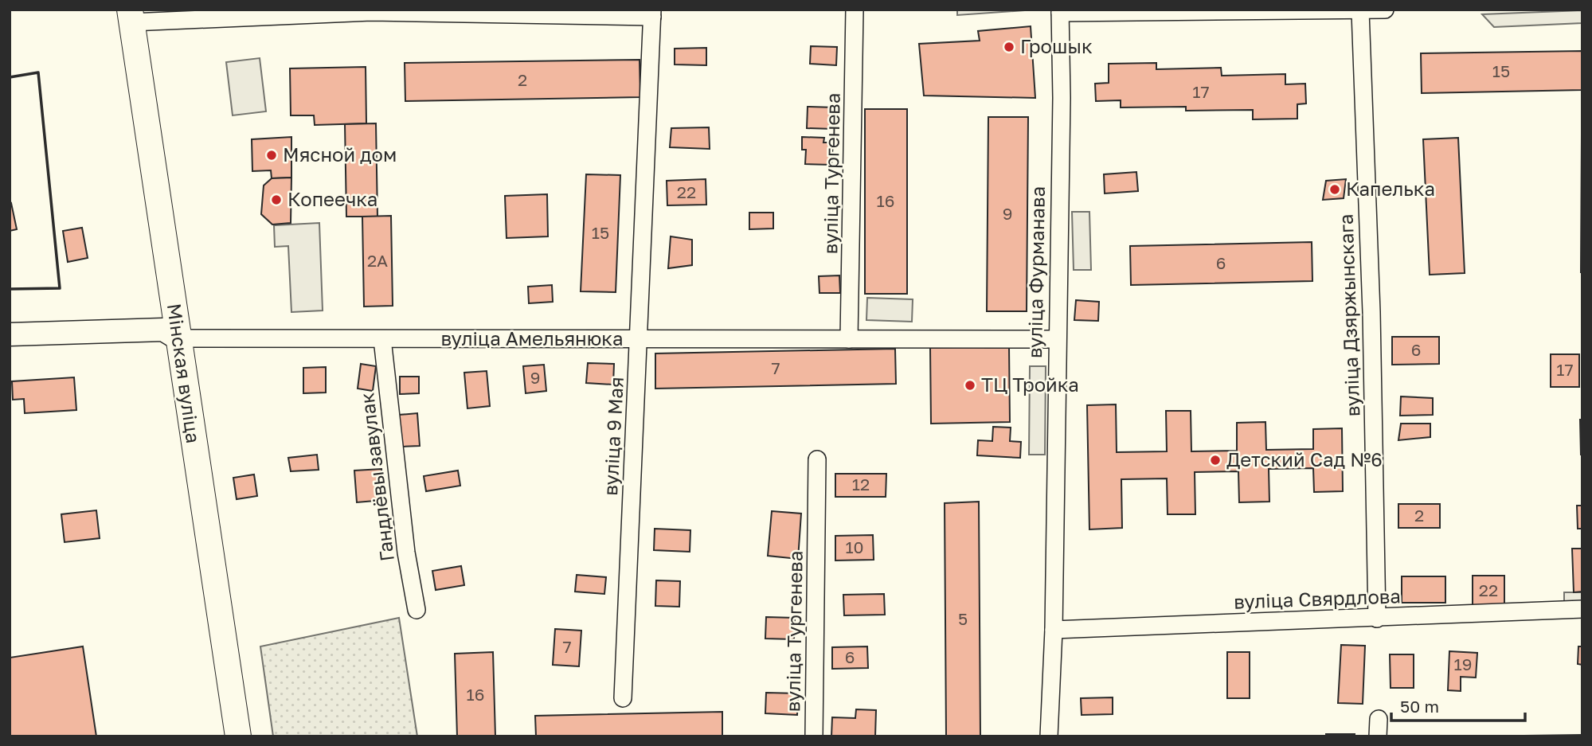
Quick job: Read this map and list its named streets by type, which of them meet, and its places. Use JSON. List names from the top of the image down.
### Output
{
  "streets": {
    "main road": ["Мінская вуліца"],
    "street": [
      "вуліца Тургенева",
      "вуліца Фурманава",
      "вуліца Дзяржынскага",
      "вуліца Амельянюка",
      "вуліца 9 Мая",
      "Гандлёвы завулак",
      "вуліца Свярдлова"
    ]
  },
  "crossings": [
    ["вуліца Тургенева", "вуліца Амельянюка"],
    ["вуліца Фурманава", "вуліца Амельянюка"],
    ["вуліца Фурманава", "вуліца Свярдлова"],
    ["вуліца Дзяржынскага", "вуліца Свярдлова"],
    ["вуліца Амельянюка", "Мінская вуліца"],
    ["вуліца Амельянюка", "вуліца 9 Мая"],
    ["вуліца Амельянюка", "Гандлёвы завулак"]
  ],
  "places": [
    "Грошык",
    "Мясной дом",
    "Капелька",
    "Копеечка",
    "ТЦ Тройка",
    "Детский Сад №6"
  ],
  "house_numbers": [
    "15",
    "2",
    "17",
    "22",
    "16",
    "9",
    "15",
    "2А",
    "6",
    "6",
    "7",
    "17",
    "9",
    "12",
    "2",
    "10",
    "22",
    "5",
    "7",
    "6",
    "19",
    "16"
  ],
  "scale_bar": "50 m"
}
